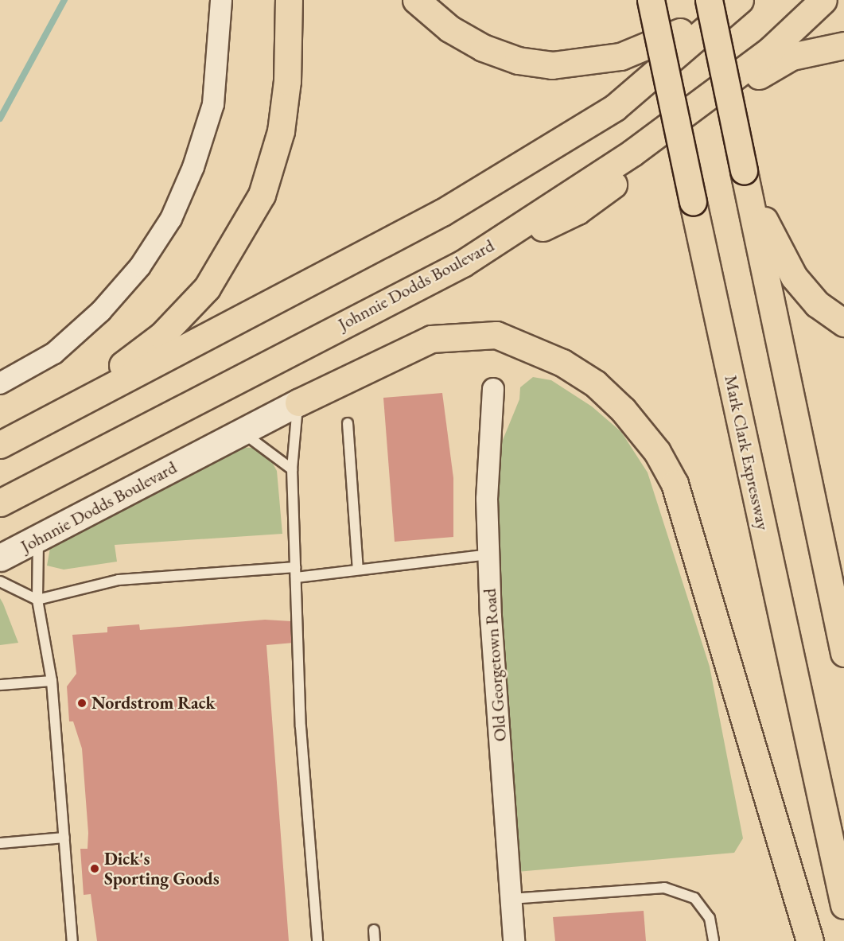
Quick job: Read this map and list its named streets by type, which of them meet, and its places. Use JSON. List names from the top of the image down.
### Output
{
  "streets": {
    "highway": ["Johnnie Dodds Boulevard", "Mark Clark Expressway"],
    "street": ["Old Georgetown Road"]
  },
  "places": ["Nordstrom Rack", "Dick's Sporting Goods"]
}
